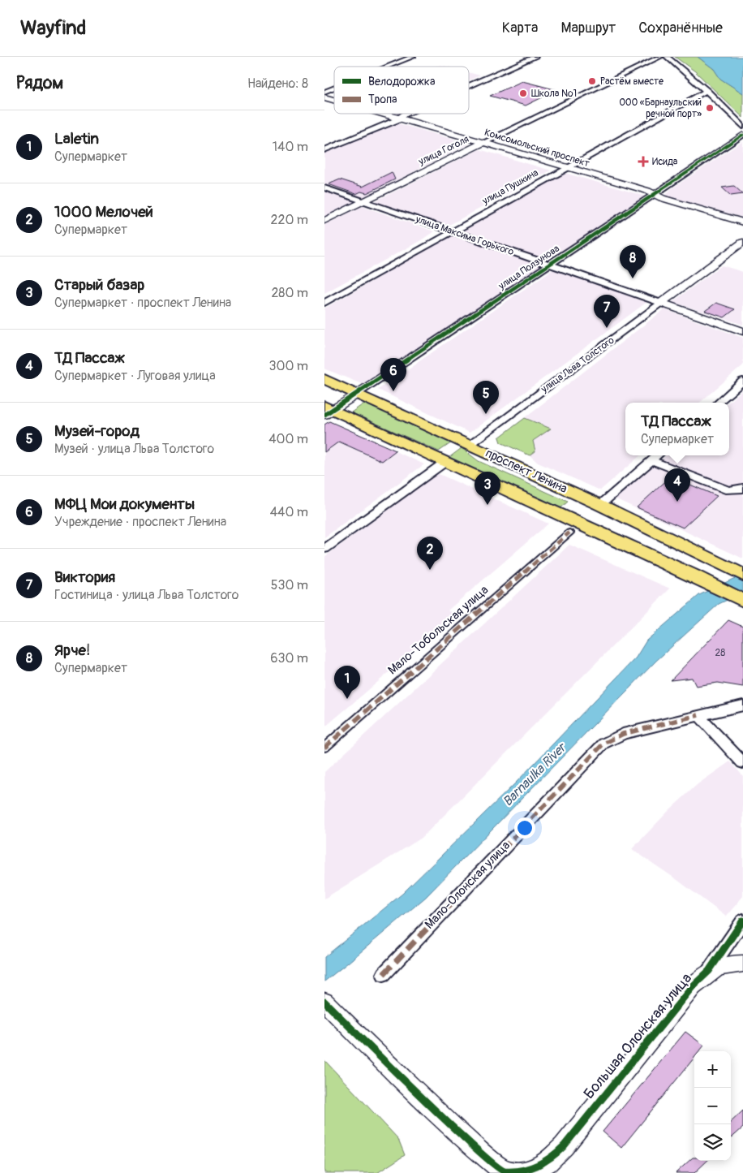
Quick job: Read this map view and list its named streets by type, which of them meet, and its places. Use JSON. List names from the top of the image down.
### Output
{
  "streets": {
    "main road": ["проспект Ленина"],
    "street": [
      "Комсомольский проспект",
      "улица Гоголя",
      "улица Пушкина",
      "улица Максима Горького",
      "улица Ползунова",
      "улица Льва Толстого",
      "Мало-Тобольская улица",
      "Мало-Олонская улица",
      "Большая Олонская улица"
    ]
  },
  "crossings": [
    ["Комсомольский проспект", "улица Гоголя"],
    ["Комсомольский проспект", "улица Пушкина"],
    ["Комсомольский проспект", "улица Ползунова"],
    ["улица Гоголя", "улица Максима Горького"],
    ["улица Пушкина", "улица Максима Горького"],
    ["улица Максима Горького", "улица Ползунова"],
    ["улица Максима Горького", "улица Льва Толстого"],
    ["улица Ползунова", "проспект Ленина"],
    ["улица Льва Толстого", "проспект Ленина"]
  ],
  "water": ["Barnaulka River"],
  "places": {
    "other": ["Растём вместе", "Школа №1", "ООО «Барнаульский речной порт»"],
    "health": ["Исида"]
  },
  "house_numbers": ["28"],
  "legend": ["Велодорожка", "Тропа"],
  "page": {
    "header": "Wayfind",
    "nav": ["Карта", "Маршрут", "Сохранённые"],
    "heading": ["Рядом", "Найдено: 8"],
    "list": [
      {
        "mark": "1",
        "name": "Laletin",
        "note": "Супермаркет",
        "value": "140 m"
      },
      {
        "mark": "2",
        "name": "1000 Мелочей",
        "note": "Супермаркет",
        "value": "220 m"
      },
      {
        "mark": "3",
        "name": "Старый базар",
        "note": "Супермаркет · проспект Ленина",
        "value": "280 m"
      },
      {
        "mark": "4",
        "name": "ТД Пассаж",
        "note": "Супермаркет · Луговая улица",
        "value": "300 m"
      },
      {
        "mark": "5",
        "name": "Музей-город",
        "note": "Музей · улица Льва Толстого",
        "value": "400 m"
      },
      {
        "mark": "6",
        "name": "МФЦ Мои документы",
        "note": "Учреждение · проспект Ленина",
        "value": "440 m"
      },
      {
        "mark": "7",
        "name": "Виктория",
        "note": "Гостиница · улица Льва Толстого",
        "value": "530 m"
      },
      {
        "mark": "8",
        "name": "Ярче!",
        "note": "Супермаркет",
        "value": "630 m"
      }
    ],
    "pins": [
      "8",
      "7",
      "6",
      "5",
      "4",
      "3",
      "2",
      "1"
    ],
    "popup": ["ТД Пассаж", "Супермаркет"],
    "map_buttons": ["+", "−"]
  }
}
